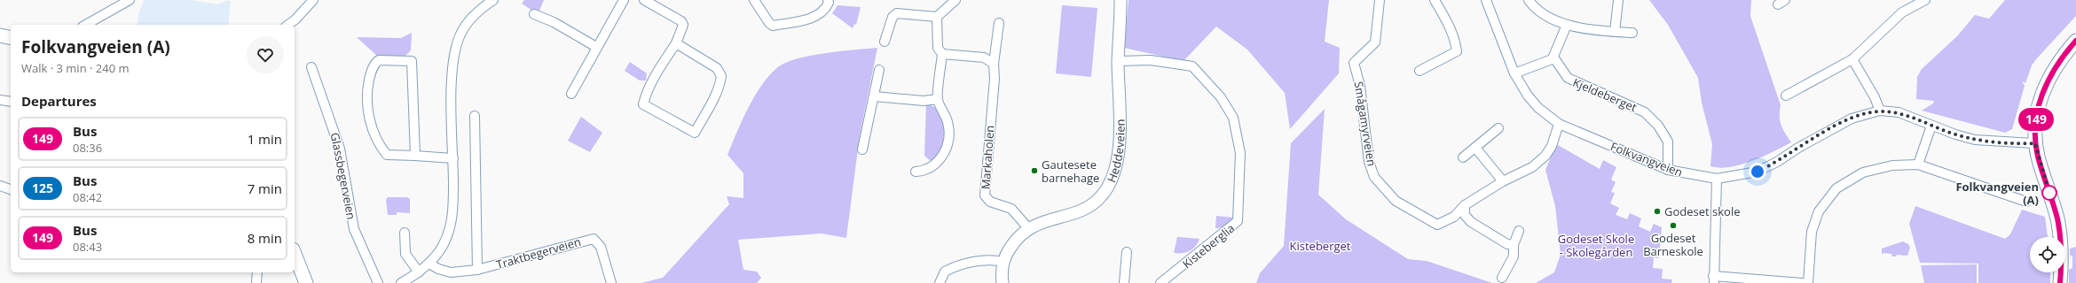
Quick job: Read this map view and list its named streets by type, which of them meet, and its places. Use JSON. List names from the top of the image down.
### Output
{
  "streets": {
    "street": [
      "Kjeldeberget",
      "Smågamyrveien",
      "Heddeveien",
      "Markaholen",
      "Folkvangveien",
      "Glassbegerveien",
      "Kisteberglia",
      "Traktbegerveien"
    ]
  },
  "crossings": [
    ["Kjeldeberget", "Folkvangveien"],
    ["Smågamyrveien", "Folkvangveien"],
    ["Heddeveien", "Markaholen"],
    ["Heddeveien", "Kisteberglia"]
  ],
  "parks": ["Godeset Skole - Skolegården", "Kisteberget"],
  "places": [
    "Gautesete barnehage",
    "Folkvangveien (A)",
    "Godeset skole",
    "Godeset Barneskole"
  ],
  "lines": ["bus line 149"],
  "page": {
    "on_map": "149",
    "heading": [
      ["Folkvangveien (A)", "Walk · 3 min · 240 m"],
      "Departures"
    ],
    "list": [
      {
        "mark": "149",
        "name": "Bus",
        "note": "08:36",
        "value": "1 min"
      },
      {
        "mark": "125",
        "name": "Bus",
        "note": "08:42",
        "value": "7 min"
      },
      {
        "mark": "149",
        "name": "Bus",
        "note": "08:43",
        "value": "8 min"
      }
    ]
  }
}
